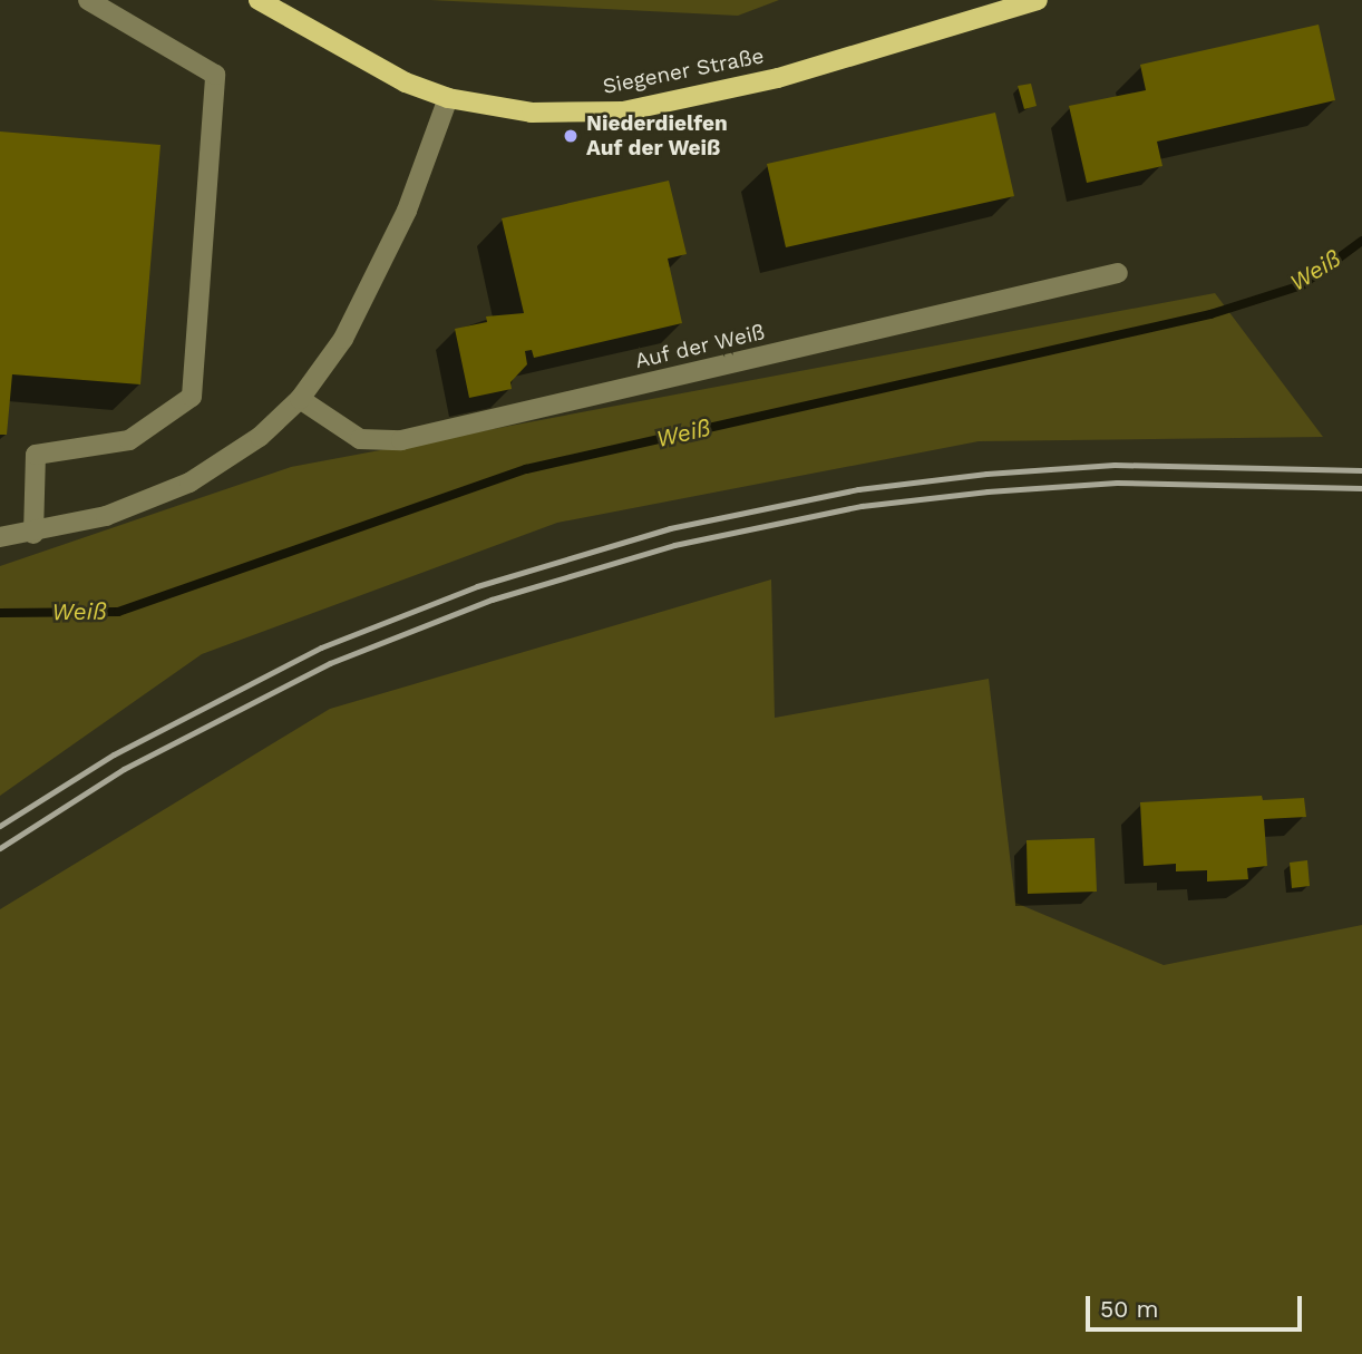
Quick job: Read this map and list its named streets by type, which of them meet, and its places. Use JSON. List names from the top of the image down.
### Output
{
  "streets": {
    "main road": ["Siegener Straße"],
    "street": ["Auf der Weiß"]
  },
  "water": ["Weiß"],
  "places": ["Niederdielfen Auf der Weiß"],
  "scale_bar": "50 m"
}
